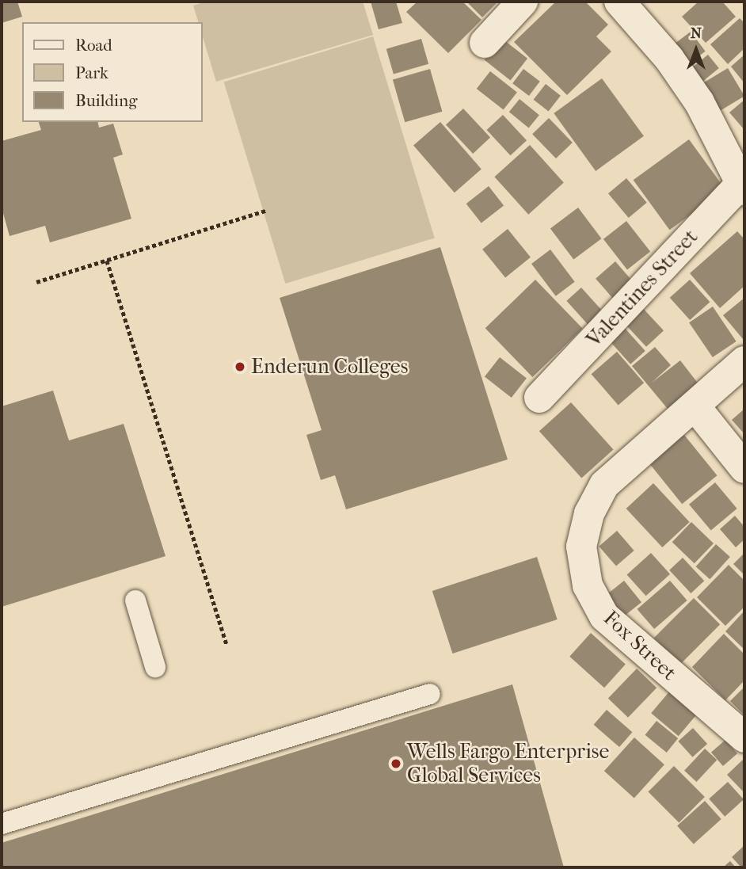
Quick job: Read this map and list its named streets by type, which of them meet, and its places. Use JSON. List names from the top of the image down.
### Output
{
  "streets": {
    "street": ["Valentines Street", "Fox Street"]
  },
  "places": ["Enderun Colleges", "Wells Fargo Enterprise Global Services"],
  "legend": ["Road", "Park", "Building"],
  "north": "top"
}
